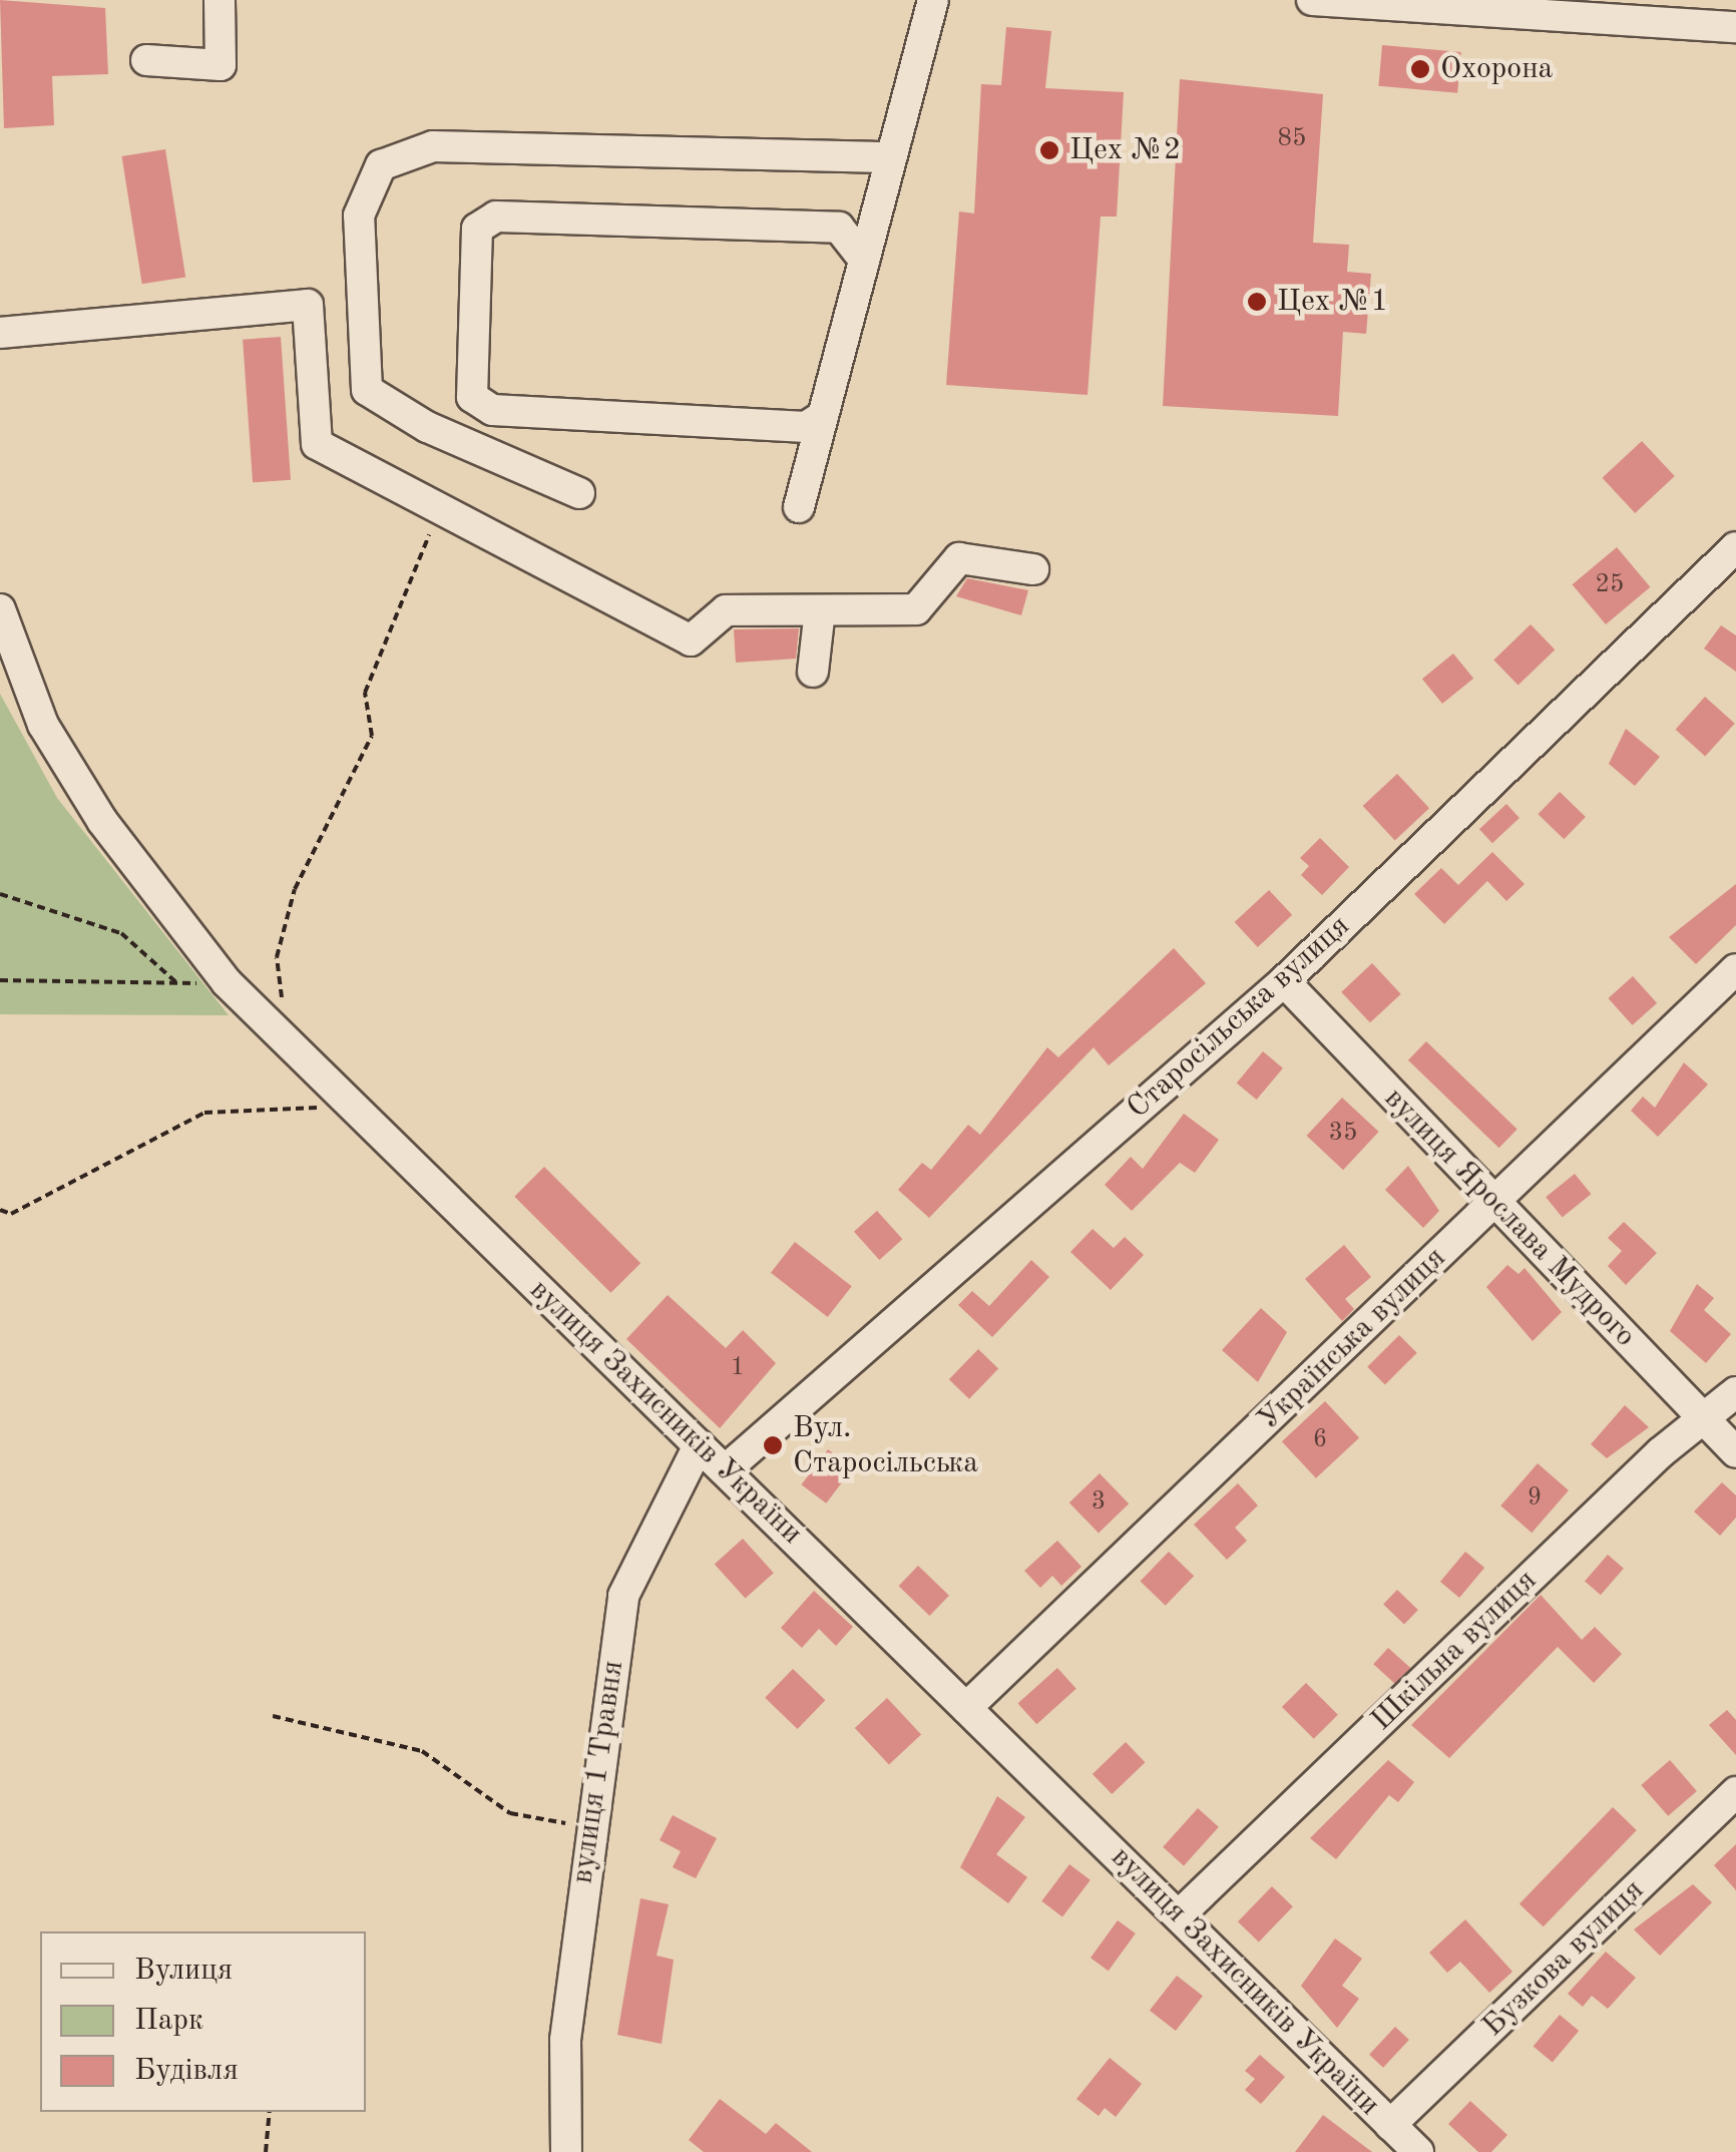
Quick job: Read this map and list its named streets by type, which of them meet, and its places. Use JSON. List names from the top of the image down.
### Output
{
  "streets": {
    "street": [
      "Старосільська вулиця",
      "вулиця Ярослава Мудрого",
      "Українська вулиця",
      "вулиця Захисників України",
      "Шкільна вулиця",
      "вулиця 1 Травня",
      "Бузкова вулиця"
    ]
  },
  "crossings": [
    ["Старосільська вулиця", "вулиця Ярослава Мудрого"],
    ["Старосільська вулиця", "вулиця Захисників України"],
    ["вулиця Ярослава Мудрого", "Українська вулиця"],
    ["вулиця Ярослава Мудрого", "Шкільна вулиця"],
    ["Українська вулиця", "вулиця Захисників України"],
    ["вулиця Захисників України", "Шкільна вулиця"],
    ["вулиця Захисників України", "вулиця 1 Травня"],
    ["вулиця Захисників України", "Бузкова вулиця"]
  ],
  "places": [
    "Охорона",
    "Цех №2",
    "Цех №1",
    "Вул. Старосільська"
  ],
  "house_numbers": [
    "85",
    "25",
    "35",
    "1",
    "6",
    "9",
    "3"
  ],
  "legend": ["Вулиця", "Парк", "Будівля"]
}
